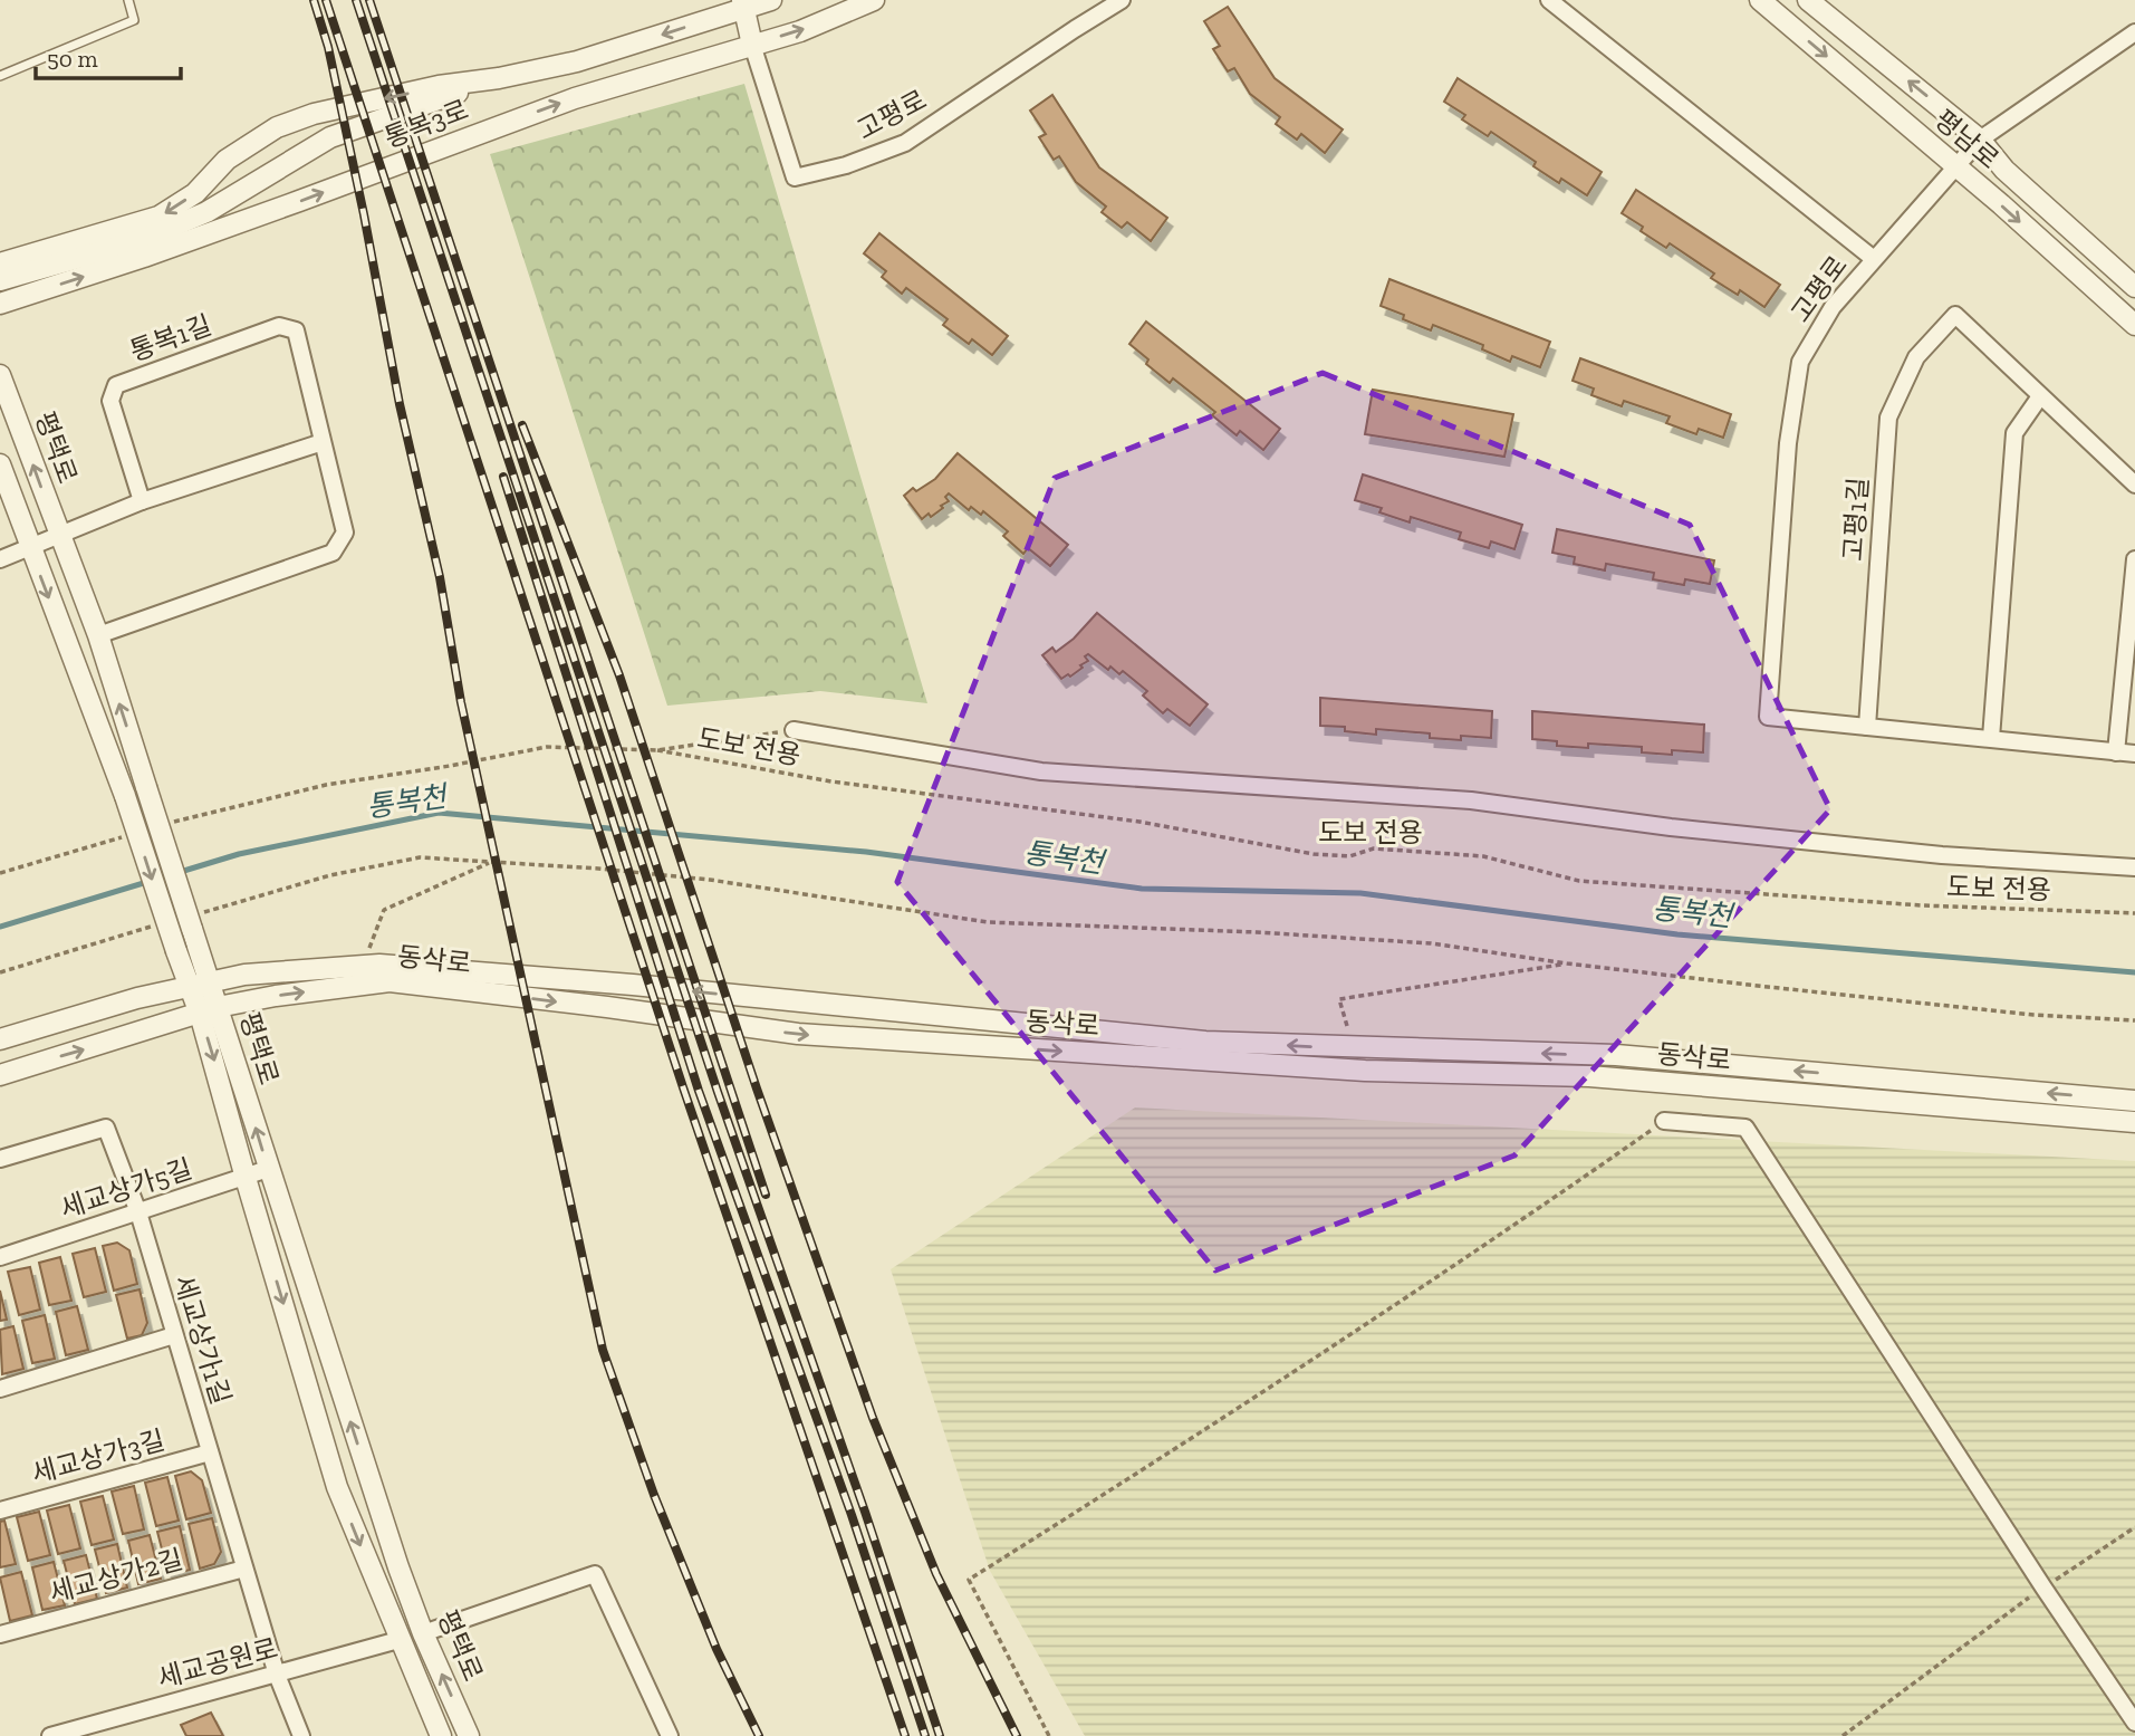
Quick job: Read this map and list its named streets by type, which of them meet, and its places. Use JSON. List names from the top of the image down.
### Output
{
  "streets": {
    "street": [
      "고평로",
      "통복3로",
      "평남로",
      "통복1길",
      "평택로",
      "고평1길",
      "동삭로",
      "세교상가5길",
      "세교상가1길",
      "세교상가3길",
      "세교상가2길",
      "세교공원로"
    ],
    "path": ["도보 전용"]
  },
  "crossings": [
    ["고평로", "통복3로"],
    ["고평로", "고평1길"],
    ["통복1길", "평택로"],
    ["평택로", "동삭로"],
    ["평택로", "세교상가5길"],
    ["평택로", "세교공원로"],
    ["세교상가5길", "세교상가1길"],
    ["세교상가1길", "세교상가3길"],
    ["세교상가1길", "세교상가2길"],
    ["세교상가1길", "세교공원로"]
  ],
  "water": ["통복천"],
  "scale_bar": "50 m"
}
